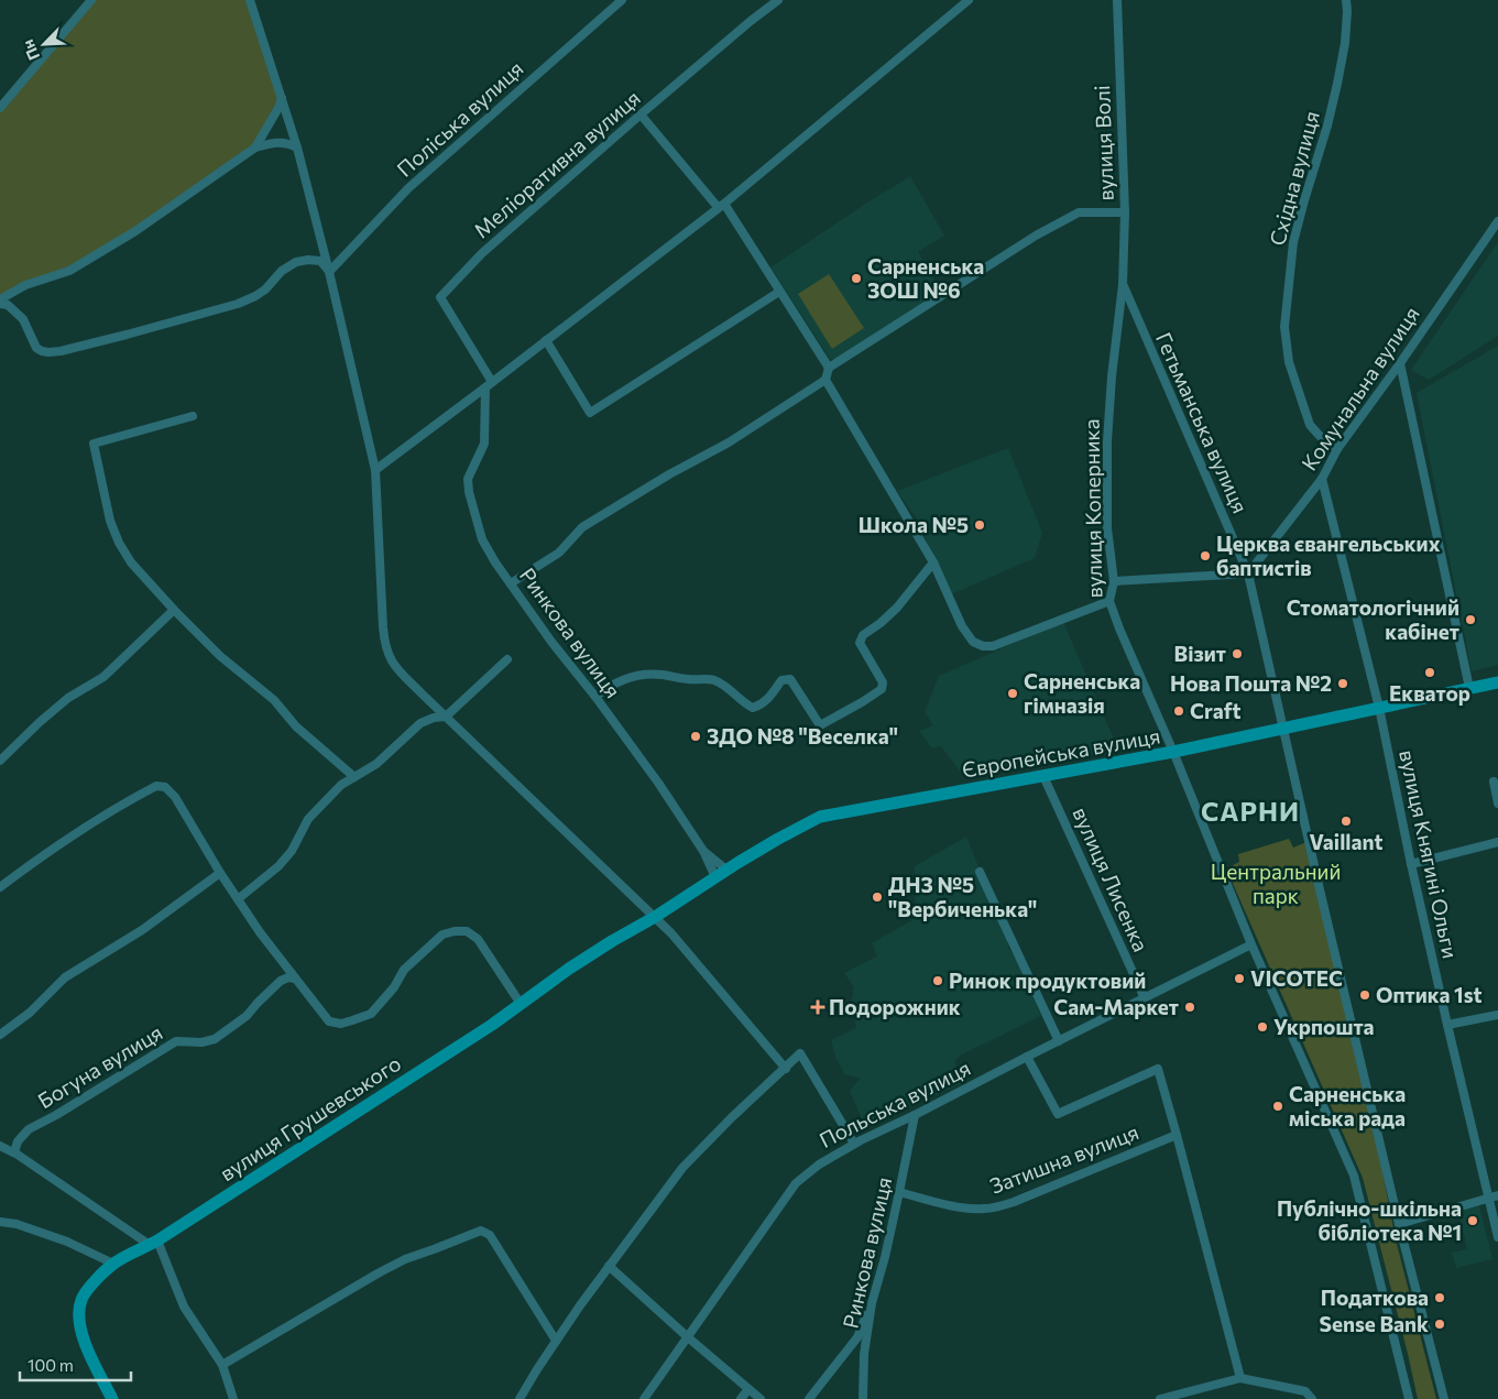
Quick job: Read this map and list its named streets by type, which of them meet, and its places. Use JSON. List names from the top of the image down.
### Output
{
  "streets": {
    "main road": ["Європейська вулиця", "вулиця Грушевського"],
    "street": [
      "Поліська вулиця",
      "вулиця Волі",
      "Меліоративна вулиця",
      "Східна вулиця",
      "Комунальна вулиця",
      "Гетьманська вулиця",
      "вулиця Коперника",
      "Ринкова вулиця",
      "вулиця Княгині Ольги",
      "вулиця Лисенка",
      "Богуна вулиця",
      "Польська вулиця",
      "Затишна вулиця"
    ]
  },
  "crossings": [
    ["вулиця Волі", "Гетьманська вулиця"],
    ["вулиця Волі", "вулиця Коперника"],
    ["Меліоративна вулиця", "Ринкова вулиця"],
    ["Східна вулиця", "Комунальна вулиця"],
    ["Комунальна вулиця", "Гетьманська вулиця"],
    ["Комунальна вулиця", "вулиця Княгині Ольги"],
    ["Гетьманська вулиця", "вулиця Коперника"],
    ["Гетьманська вулиця", "Європейська вулиця"],
    ["вулиця Коперника", "Європейська вулиця"],
    ["вулиця Коперника", "Польська вулиця"],
    ["Ринкова вулиця", "Європейська вулиця"],
    ["Ринкова вулиця", "Польська вулиця"],
    ["Ринкова вулиця", "Затишна вулиця"],
    ["Європейська вулиця", "вулиця Княгині Ольги"],
    ["Європейська вулиця", "вулиця Лисенка"],
    ["Європейська вулиця", "вулиця Грушевського"],
    ["вулиця Лисенка", "Польська вулиця"]
  ],
  "districts": ["САРНИ"],
  "parks": ["Центральний парк"],
  "places": {
    "other": [
      "Сарненська ЗОШ №6",
      "Школа №5",
      "Церква євангельських баптистів",
      "Стоматологічний кабінет",
      "Візит",
      "Екватор",
      "Нова Пошта №2",
      "Сарненська гімназія",
      "Craft",
      "ЗДО №8 \"Веселка\"",
      "Vaillant",
      "ДНЗ №5 \"Вербиченька\"",
      "VICOTEC",
      "Ринок продуктовий",
      "Оптика 1st",
      "Сам-Маркет",
      "Укрпошта",
      "Сарненська міська рада",
      "Публічно-шкільна бібліотека №1",
      "Податкова",
      "Sense Bank"
    ],
    "health": ["Подорожник"]
  },
  "scale_bar": "100 m",
  "north": "bottom left"
}
